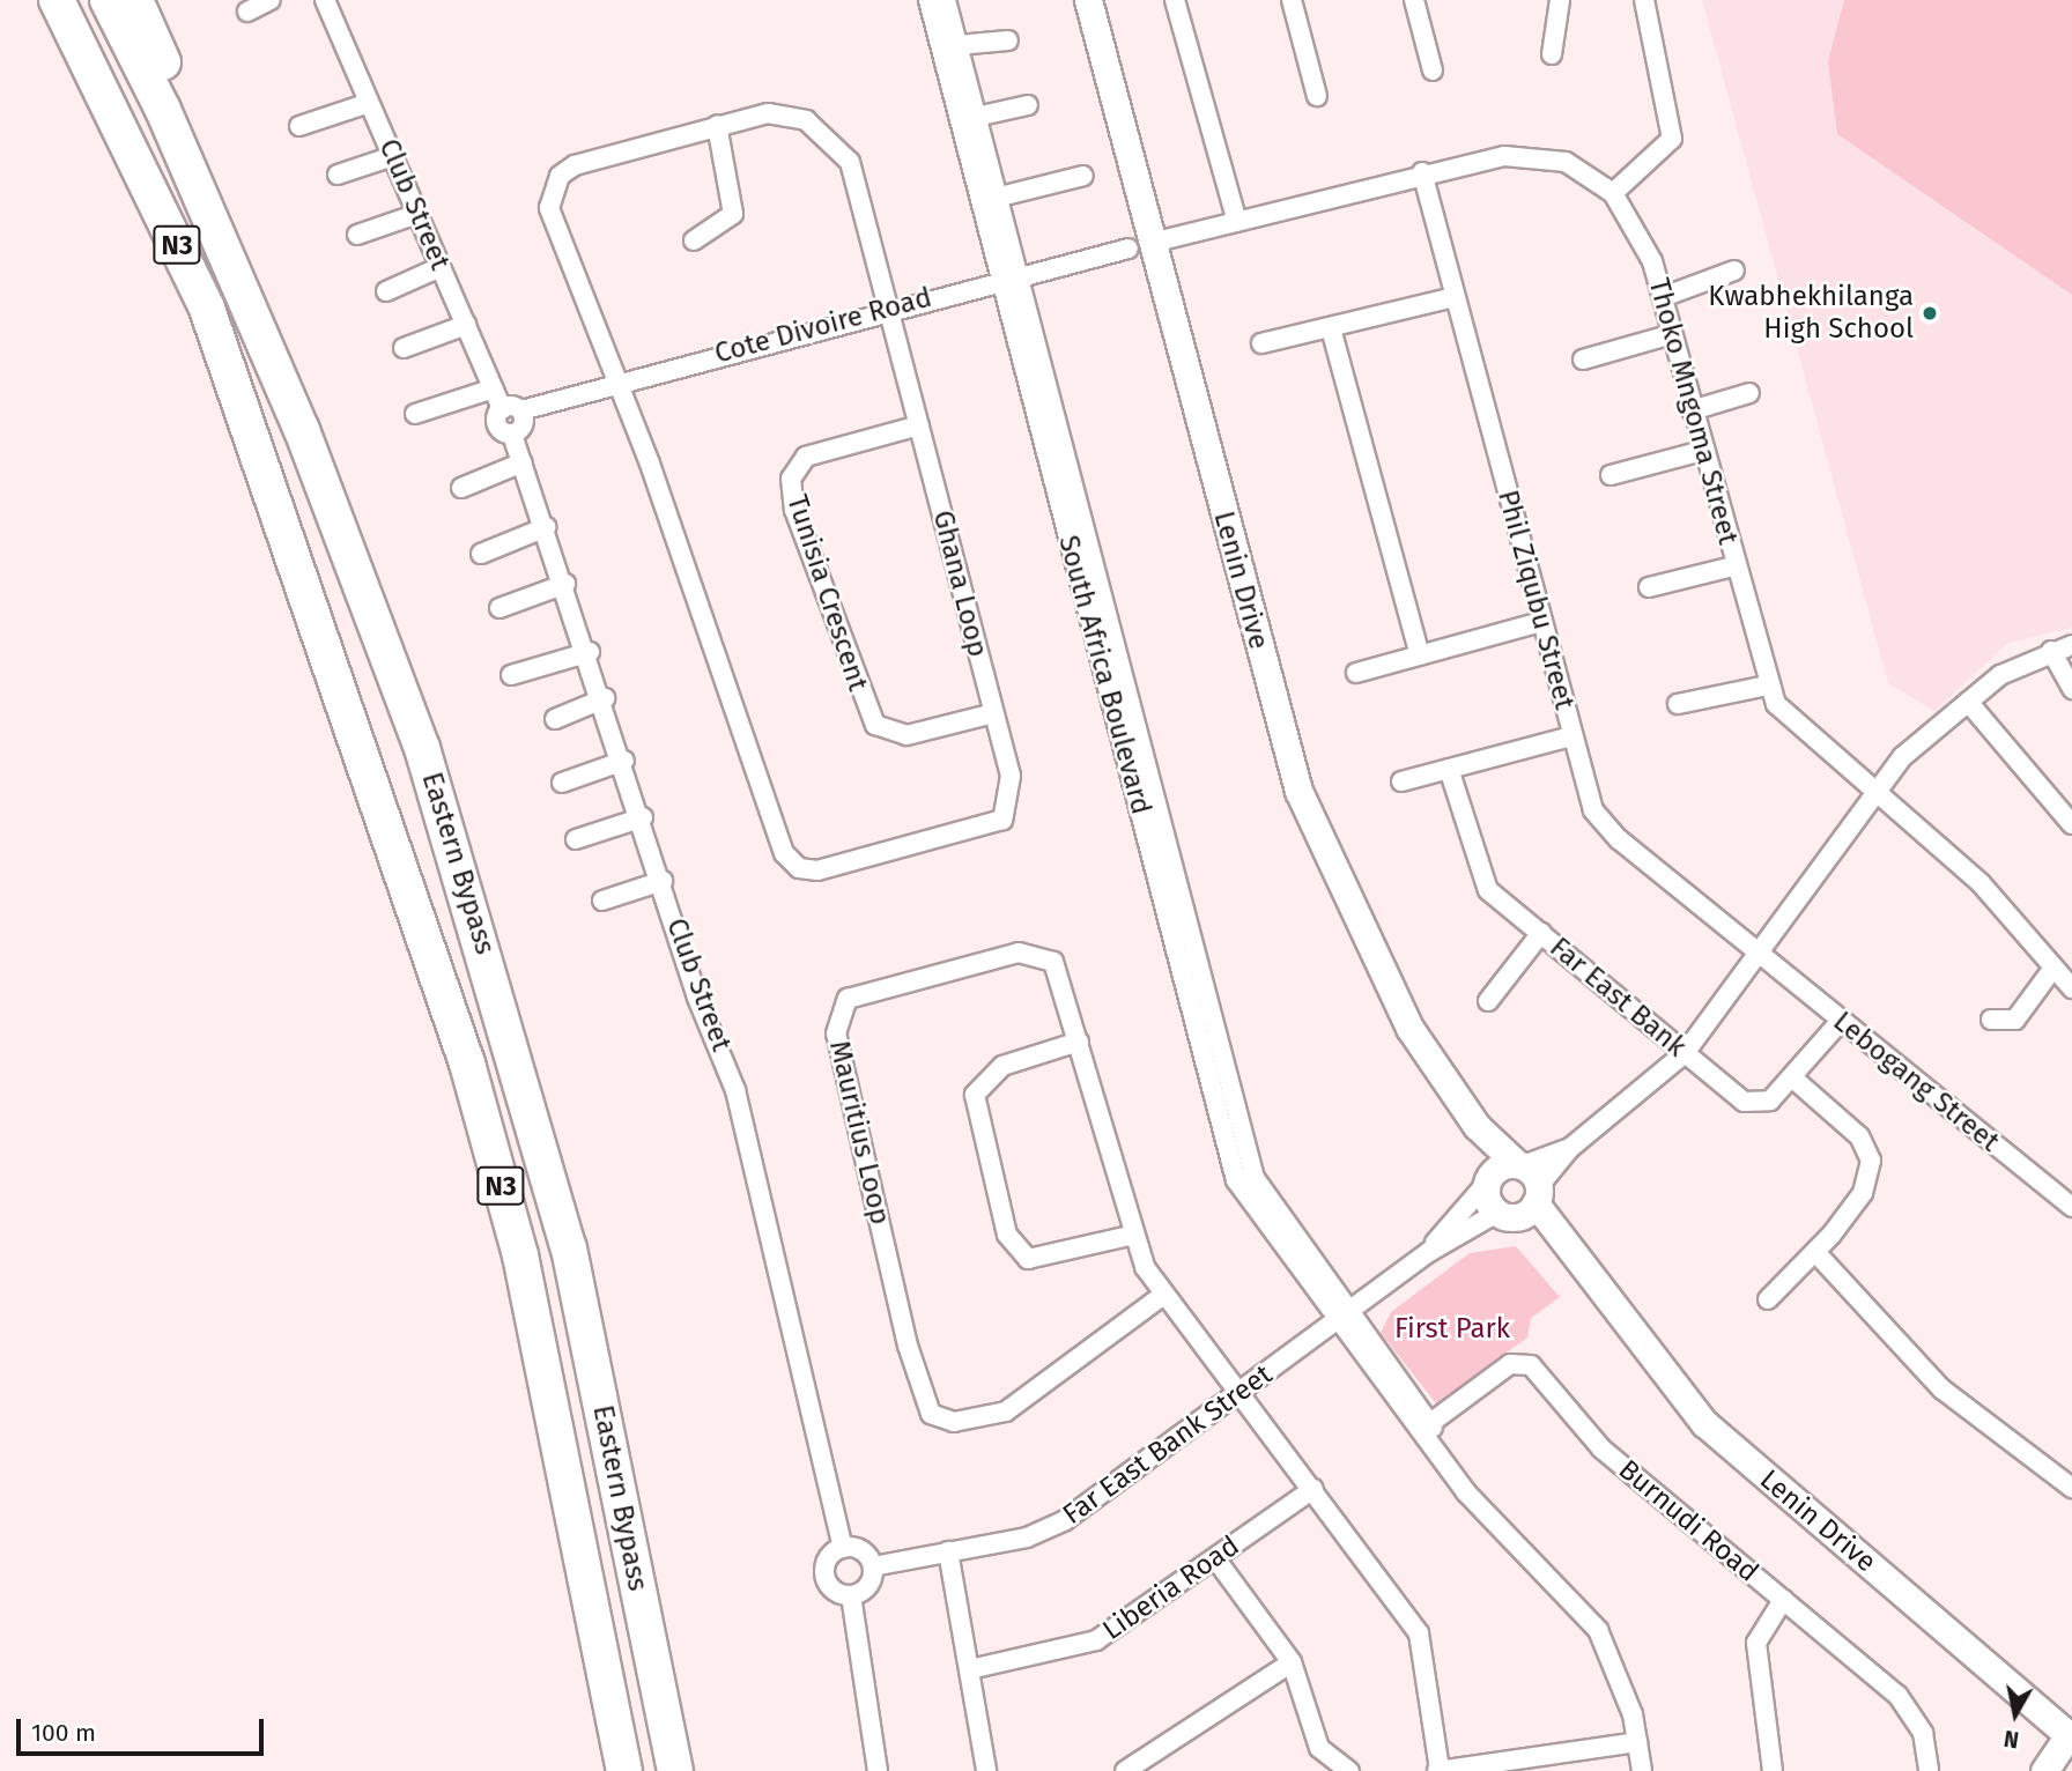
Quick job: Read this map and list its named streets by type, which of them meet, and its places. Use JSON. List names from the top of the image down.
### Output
{
  "streets": {
    "highway": ["N3", "Eastern Bypass"],
    "street": [
      "Club Street",
      "Cote Divoire Road",
      "Thoko Mngoma Street",
      "Lenin Drive",
      "Ghana Loop",
      "Tunisia Crescent",
      "Phil Ziqubu Street",
      "South Africa Boulevard",
      "Far East Bank",
      "Lebogang Street",
      "Mauritius Loop",
      "Far East Bank Street",
      "Burnudi Road",
      "Liberia Road"
    ]
  },
  "crossings": [
    ["Club Street", "Cote Divoire Road"],
    ["Club Street", "Far East Bank Street"],
    ["Cote Divoire Road", "Thoko Mngoma Street"],
    ["Cote Divoire Road", "Lenin Drive"],
    ["Cote Divoire Road", "Ghana Loop"],
    ["Cote Divoire Road", "South Africa Boulevard"],
    ["Thoko Mngoma Street", "Lenin Drive"],
    ["Thoko Mngoma Street", "Phil Ziqubu Street"],
    ["Lenin Drive", "Far East Bank Street"],
    ["Ghana Loop", "Tunisia Crescent"],
    ["Phil Ziqubu Street", "Lebogang Street"],
    ["South Africa Boulevard", "Far East Bank Street"],
    ["South Africa Boulevard", "Burnudi Road"],
    ["Far East Bank", "Lebogang Street"],
    ["Mauritius Loop", "Far East Bank Street"],
    ["Mauritius Loop", "Liberia Road"]
  ],
  "parks": ["First Park"],
  "places": ["Kwabhekhilanga High School"],
  "scale_bar": "100 m",
  "north": "bottom"
}
